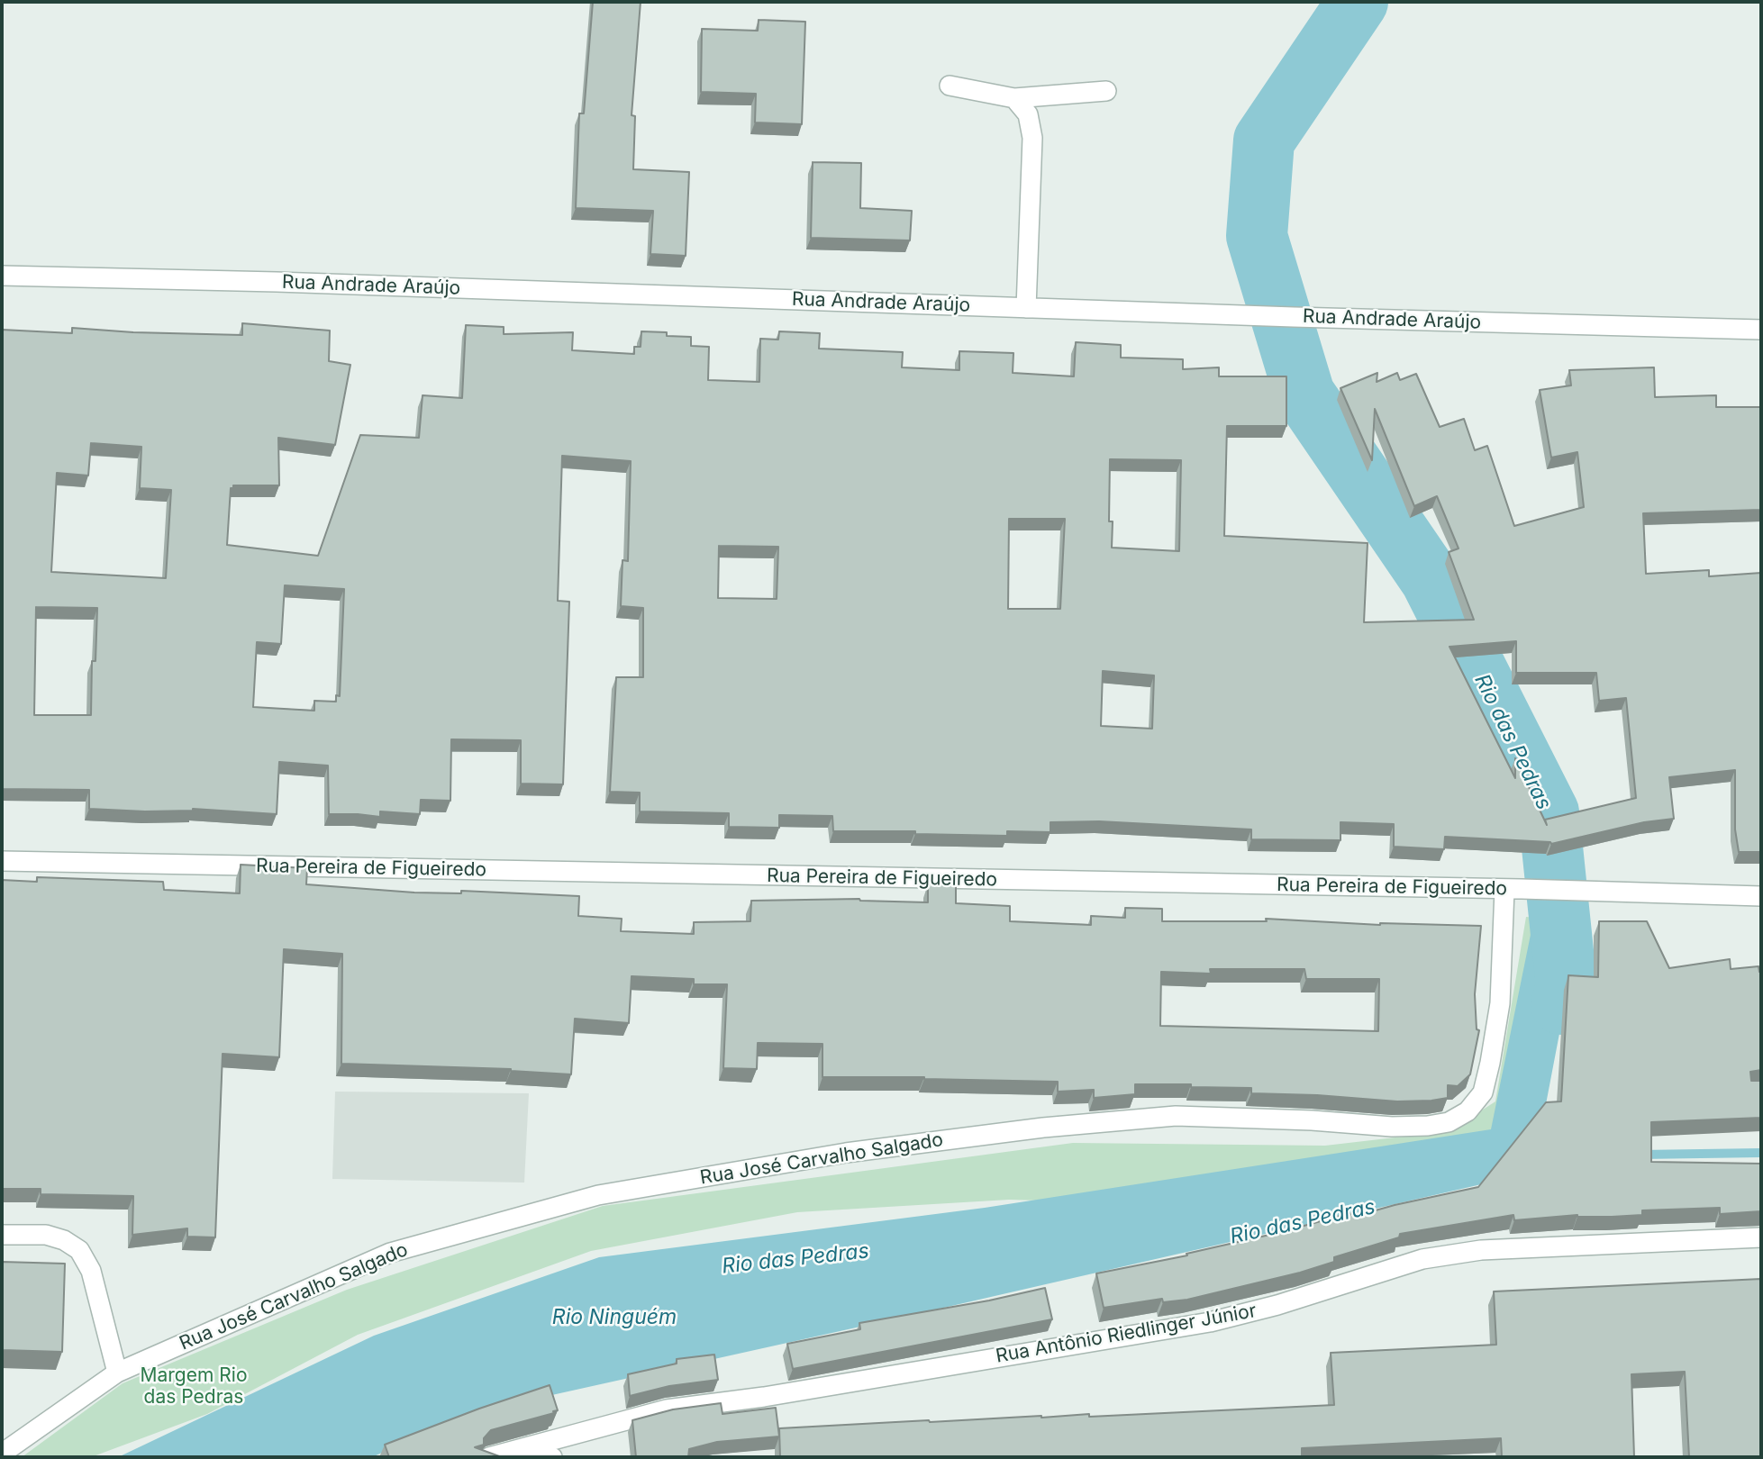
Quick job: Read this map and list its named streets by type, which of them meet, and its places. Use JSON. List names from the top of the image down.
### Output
{
  "streets": {
    "street": [
      "Rua Andrade Araújo",
      "Rua Pereira de Figueiredo",
      "Rua José Carvalho Salgado",
      "Rua Antônio Riedlinger Júnior"
    ]
  },
  "crossings": [
    ["Rua Pereira de Figueiredo", "Rua José Carvalho Salgado"]
  ],
  "water": ["Rio das Pedras", "Rio Ninguém"],
  "parks": ["Margem Rio das Pedras"]
}
